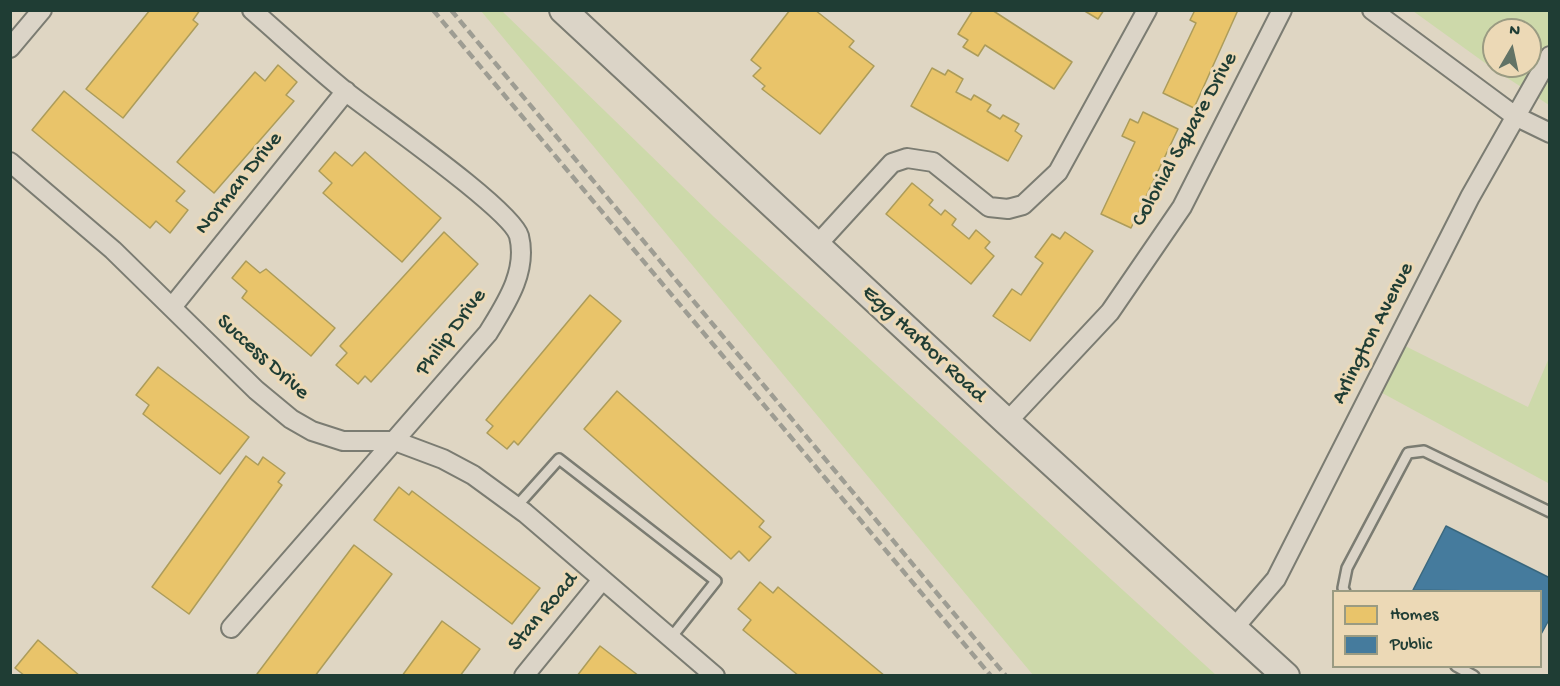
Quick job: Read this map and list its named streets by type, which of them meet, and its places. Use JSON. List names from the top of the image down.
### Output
{
  "streets": {
    "street": [
      "Colonial Square Drive",
      "Norman Drive",
      "Philip Drive",
      "Arlington Avenue",
      "Egg Harbor Road",
      "Success Drive",
      "Stan Road"
    ]
  },
  "crossings": [
    ["Colonial Square Drive", "Egg Harbor Road"],
    ["Norman Drive", "Philip Drive"],
    ["Norman Drive", "Success Drive"],
    ["Philip Drive", "Success Drive"],
    ["Arlington Avenue", "Egg Harbor Road"],
    ["Success Drive", "Stan Road"]
  ],
  "legend": ["Homes", "Public"],
  "north": "top"
}
